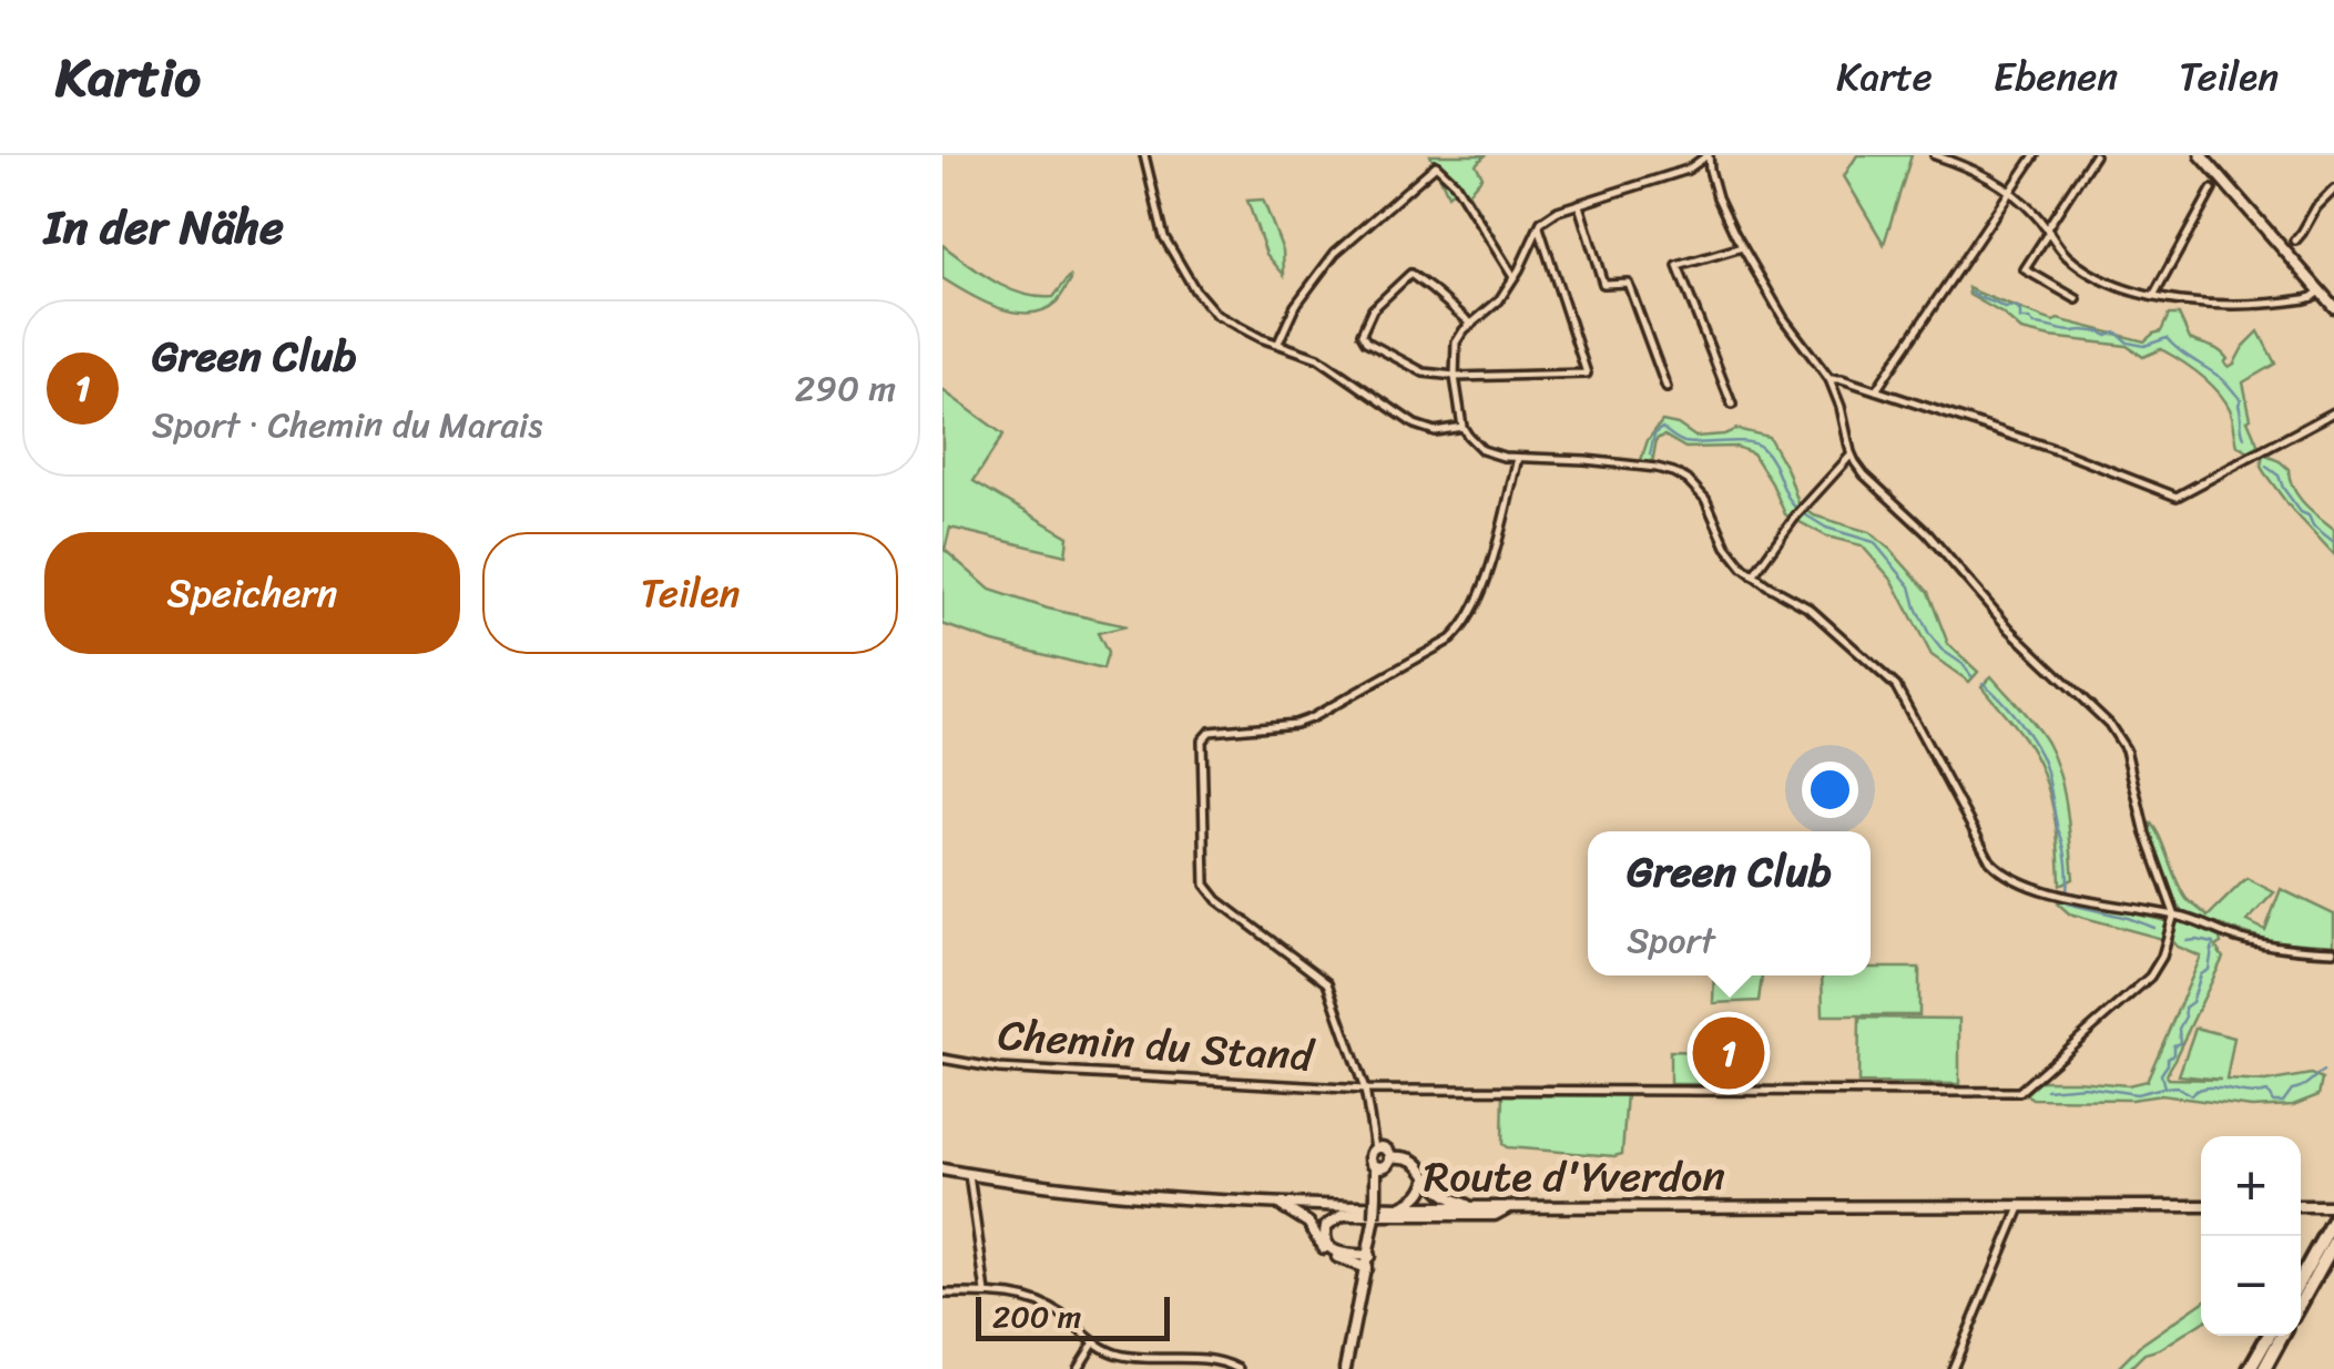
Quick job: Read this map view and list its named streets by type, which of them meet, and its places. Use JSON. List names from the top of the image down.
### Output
{
  "streets": {
    "main road": ["Route d'Yverdon"],
    "street": ["Chemin du Stand"]
  },
  "scale_bar": "200 m",
  "page": {
    "header": "Kartio",
    "nav": ["Karte", "Ebenen", "Teilen"],
    "heading": "In der Nähe",
    "list": [
      {
        "mark": "1",
        "name": "Green Club",
        "note": "Sport · Chemin du Marais",
        "value": "290 m"
      }
    ],
    "buttons": ["Speichern", "Teilen"],
    "popup": ["Green Club", "Sport"],
    "pins": "1",
    "map_buttons": ["+", "−"],
    "scale": "200 m"
  }
}
